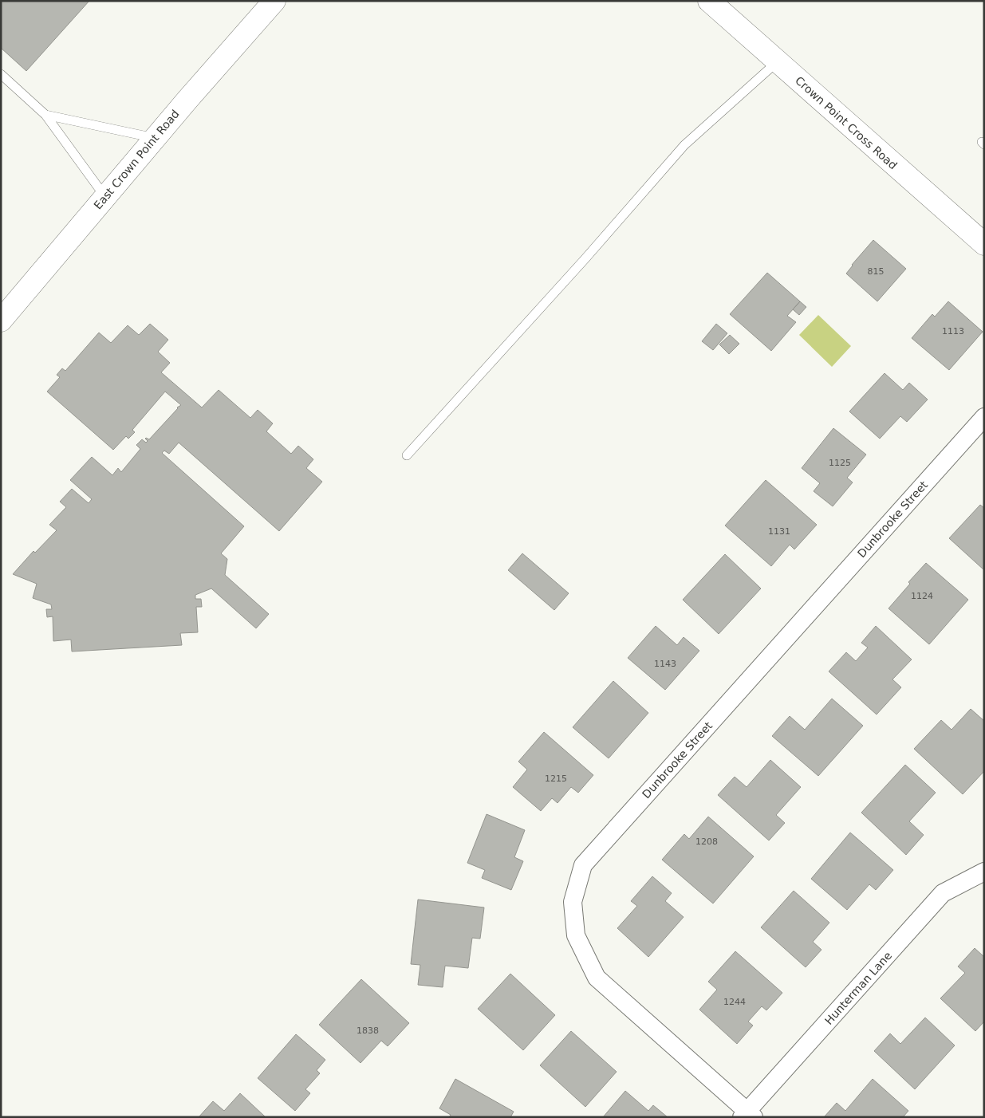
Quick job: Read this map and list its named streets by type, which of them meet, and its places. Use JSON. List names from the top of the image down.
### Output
{
  "streets": {
    "street": [
      "Crown Point Cross Road",
      "East Crown Point Road",
      "Dunbrooke Street",
      "Hunterman Lane"
    ]
  },
  "crossings": [
    ["Dunbrooke Street", "Hunterman Lane"]
  ],
  "house_numbers": [
    "815",
    "1113",
    "1125",
    "1131",
    "1124",
    "1143",
    "1215",
    "1208",
    "1244",
    "1838"
  ]
}
